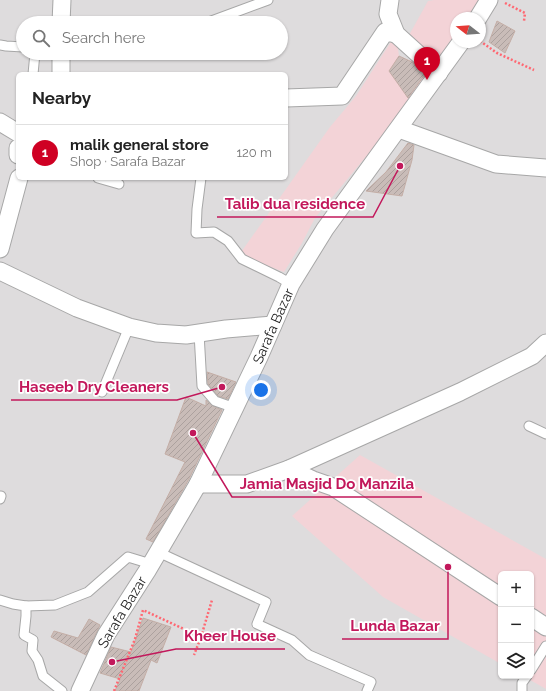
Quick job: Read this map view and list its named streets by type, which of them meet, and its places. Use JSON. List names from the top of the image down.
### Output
{
  "streets": {
    "street": ["Sarafa Bazar"]
  },
  "places": [
    "Talib dua residence",
    "Haseeb Dry Cleaners",
    "Jamia Masjid Do Manzila",
    "Lunda Bazar",
    "Kheer House"
  ],
  "north": "left",
  "page": {
    "search": "Search here",
    "pins": "1",
    "heading": "Nearby",
    "list": [
      {
        "mark": "1",
        "name": "malik general store",
        "note": "Shop · Sarafa Bazar",
        "value": "120 m"
      }
    ],
    "map_buttons": ["+", "−"]
  }
}
